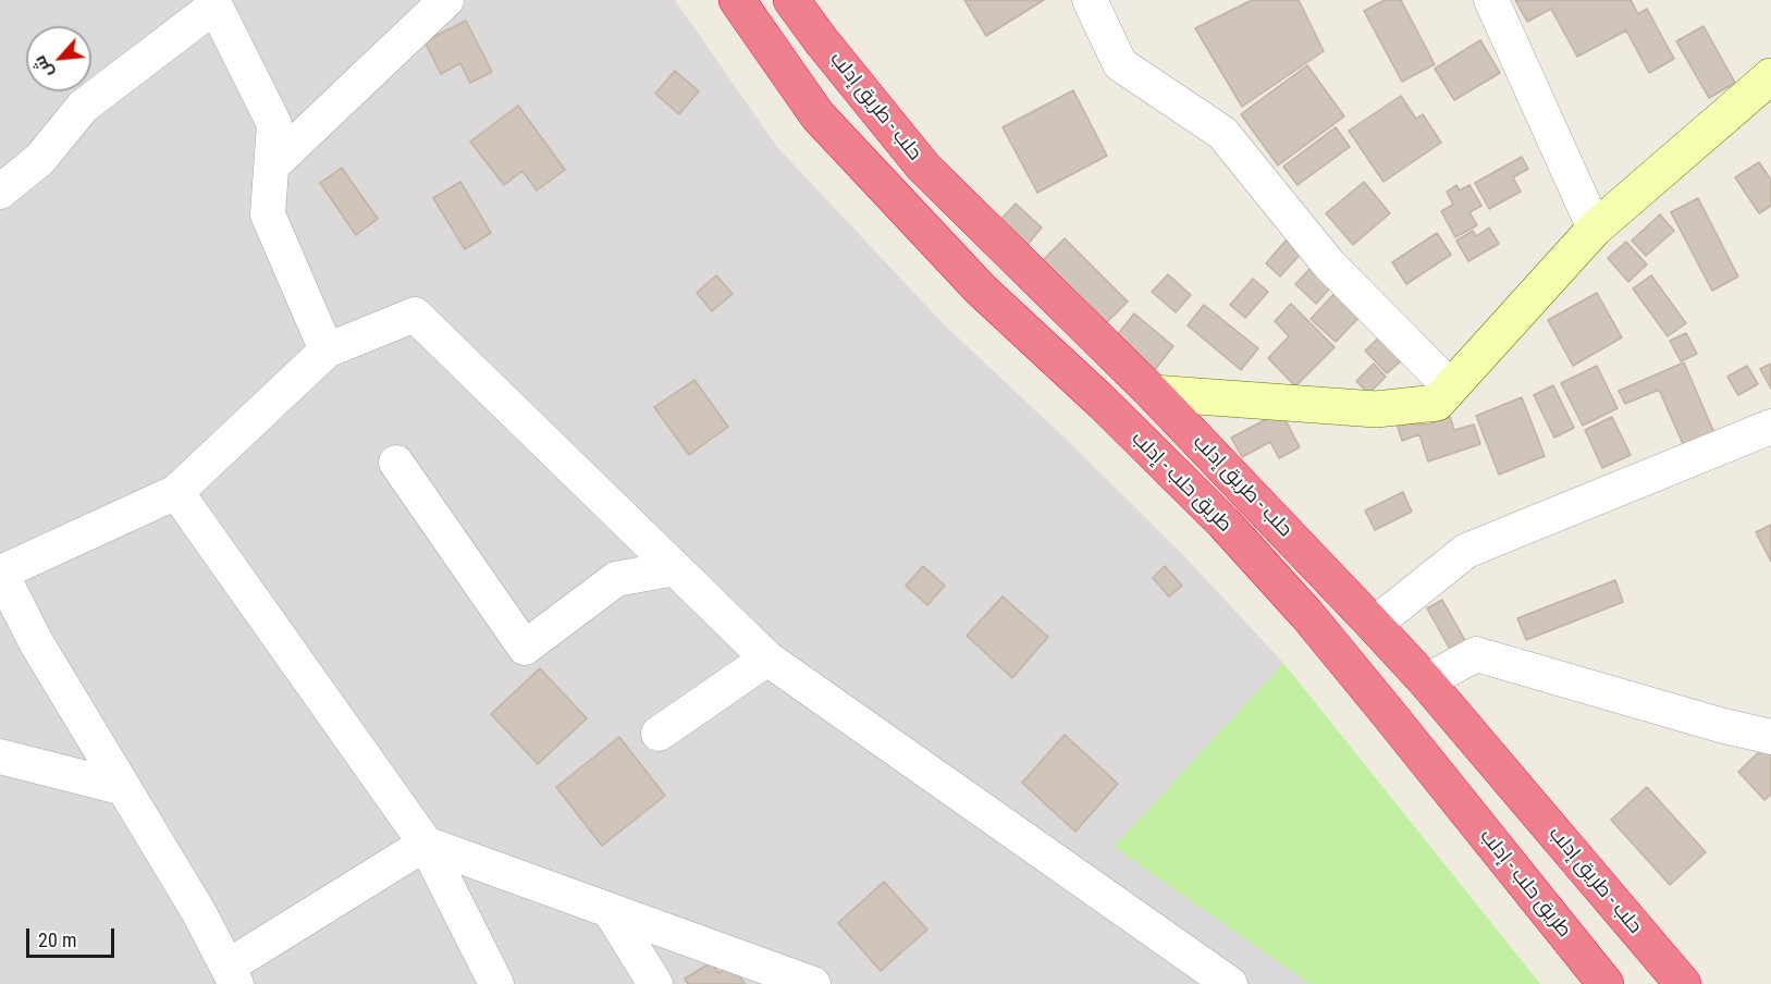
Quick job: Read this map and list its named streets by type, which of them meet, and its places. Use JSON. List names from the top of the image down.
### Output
{
  "streets": {
    "highway": ["حلب - طريق إدلب", "طريق حلب - إدلب"]
  },
  "scale_bar": "20 m",
  "north": "bottom left"
}
